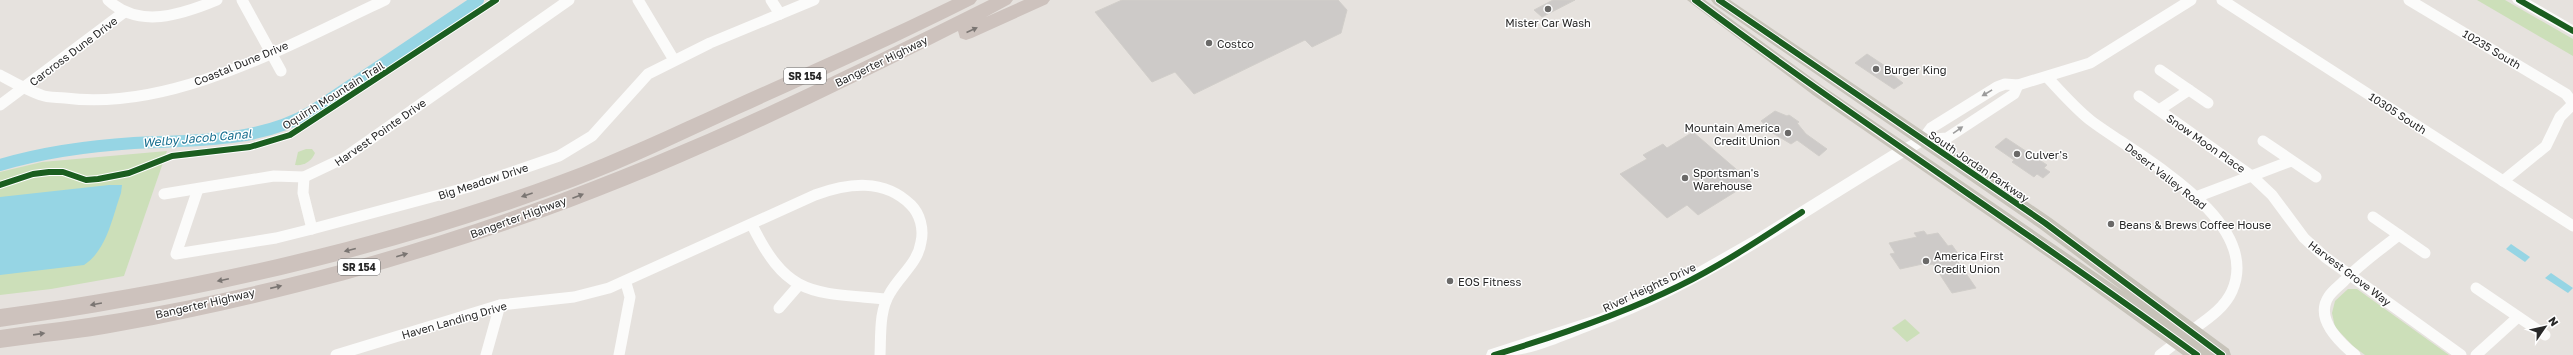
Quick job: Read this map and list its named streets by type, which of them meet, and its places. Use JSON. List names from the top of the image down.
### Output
{
  "streets": {
    "highway": ["Bangerter Highway", "SR 154"],
    "main road": ["South Jordan Parkway"],
    "street": [
      "10235 South",
      "Carcross Dune Drive",
      "Coastal Dune Drive",
      "10305 South",
      "Harvest Pointe Drive",
      "Snow Moon Place",
      "Desert Valley Road",
      "Big Meadow Drive",
      "Harvest Grove Way",
      "River Heights Drive",
      "Haven Landing Drive"
    ],
    "cycle path": ["Oquirrh Mountain Trail"]
  },
  "crossings": [
    ["Carcross Dune Drive", "Coastal Dune Drive"],
    ["Snow Moon Place", "Harvest Grove Way"],
    ["South Jordan Parkway", "Desert Valley Road"],
    ["South Jordan Parkway", "River Heights Drive"],
    ["Desert Valley Road", "River Heights Drive"]
  ],
  "water": ["Welby Jacob Canal"],
  "places": [
    "Mister Car Wash",
    "Costco",
    "Burger King",
    "Mountain America Credit Union",
    "Culver's",
    "Sportsman's Warehouse",
    "Beans & Brews Coffee House",
    "America First Credit Union",
    "EOS Fitness"
  ],
  "north": "top right"
}
